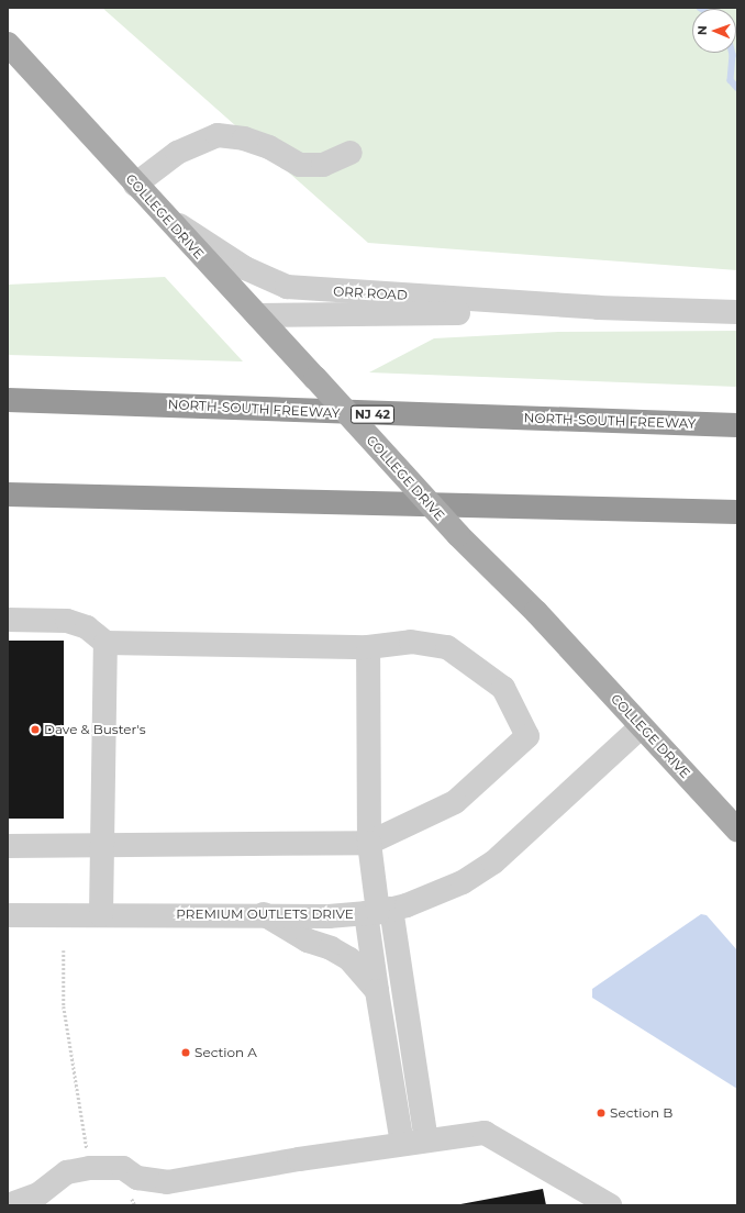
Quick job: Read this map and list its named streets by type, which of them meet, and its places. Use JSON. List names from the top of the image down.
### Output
{
  "streets": {
    "highway": ["NORTH-SOUTH FREEWAY", "NJ 42"],
    "main road": ["COLLEGE DRIVE"],
    "street": ["ORR ROAD", "PREMIUM OUTLETS DRIVE"]
  },
  "crossings": [
    ["COLLEGE DRIVE", "ORR ROAD"],
    ["COLLEGE DRIVE", "PREMIUM OUTLETS DRIVE"]
  ],
  "places": ["Dave & Buster's", "Section A", "Section B"],
  "north": "left"
}
